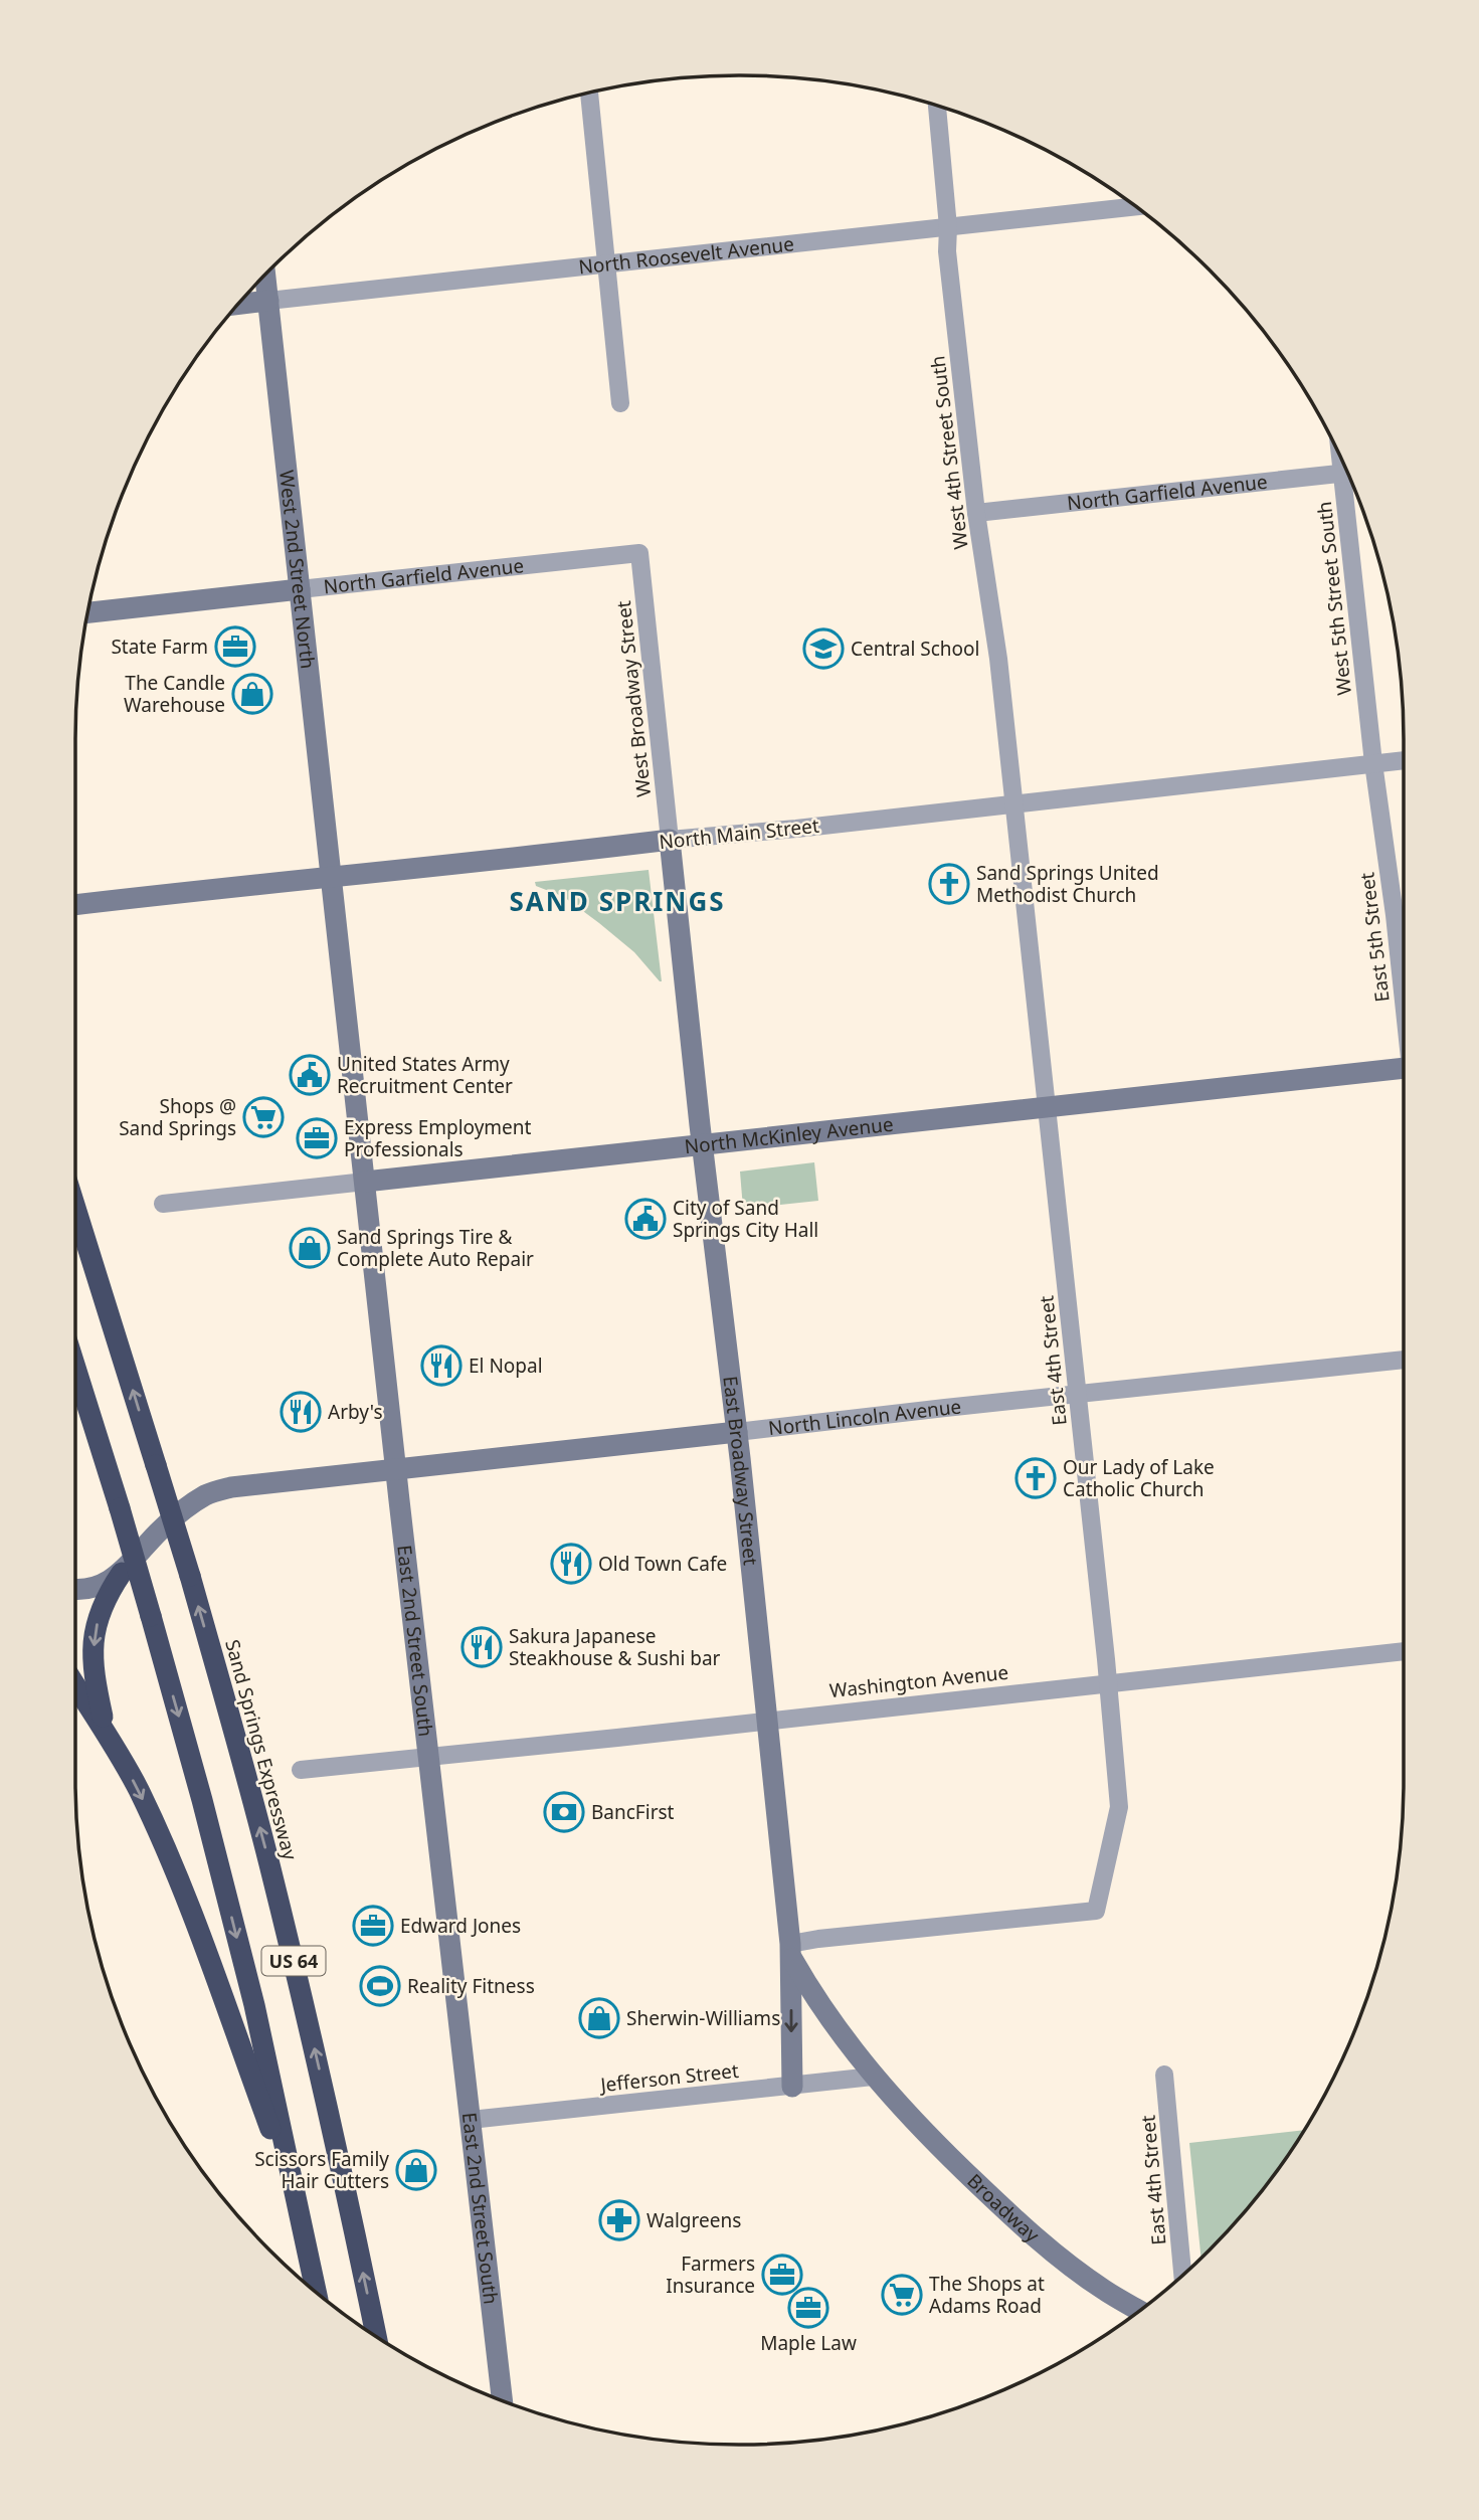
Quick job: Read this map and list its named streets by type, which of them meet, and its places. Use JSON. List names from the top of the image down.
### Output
{
  "streets": {
    "highway": ["Sand Springs Expressway", "US 64"],
    "street": [
      "North Roosevelt Avenue",
      "West 4th Street South",
      "North Garfield Avenue",
      "West 2nd Street North",
      "West 5th Street South",
      "West Broadway Street",
      "North Main Street",
      "East 5th Street",
      "North McKinley Avenue",
      "East 4th Street",
      "North Lincoln Avenue",
      "East Broadway Street",
      "East 2nd Street South",
      "Washington Avenue",
      "Jefferson Street",
      "Broadway"
    ]
  },
  "crossings": [
    ["North Roosevelt Avenue", "West 4th Street South"],
    ["North Roosevelt Avenue", "West 2nd Street North"],
    ["West 4th Street South", "North Garfield Avenue"],
    ["West 4th Street South", "North Main Street"],
    ["West 4th Street South", "East 4th Street"],
    ["North Garfield Avenue", "West 2nd Street North"],
    ["North Garfield Avenue", "West Broadway Street"],
    ["West 2nd Street North", "North Main Street"],
    ["West 2nd Street North", "East 2nd Street South"],
    ["West 5th Street South", "North Main Street"],
    ["West 5th Street South", "East 5th Street"],
    ["West Broadway Street", "North Main Street"],
    ["West Broadway Street", "East Broadway Street"],
    ["North Main Street", "East 5th Street"],
    ["North Main Street", "East 4th Street"],
    ["North Main Street", "East Broadway Street"],
    ["North Main Street", "East 2nd Street South"],
    ["North McKinley Avenue", "East 4th Street"],
    ["North McKinley Avenue", "East Broadway Street"],
    ["North McKinley Avenue", "East 2nd Street South"],
    ["East 4th Street", "North Lincoln Avenue"],
    ["East 4th Street", "East Broadway Street"],
    ["East 4th Street", "Washington Avenue"],
    ["North Lincoln Avenue", "East Broadway Street"],
    ["North Lincoln Avenue", "East 2nd Street South"],
    ["East Broadway Street", "Washington Avenue"],
    ["East Broadway Street", "Jefferson Street"],
    ["East Broadway Street", "Broadway"],
    ["East 2nd Street South", "Washington Avenue"],
    ["East 2nd Street South", "Jefferson Street"],
    ["Jefferson Street", "Broadway"]
  ],
  "districts": ["SAND SPRINGS"],
  "places": {
    "office": [
      "State Farm",
      "Express Employment Professionals",
      "Edward Jones",
      "Farmers Insurance",
      "Maple Law"
    ],
    "school or university": ["Central School"],
    "shop": [
      "The Candle Warehouse",
      "Sand Springs Tire & Complete Auto Repair",
      "Sherwin-Williams",
      "Scissors Family Hair Cutters"
    ],
    "church": ["Sand Springs United Methodist Church", "Our Lady of Lake Catholic Church"],
    "public building": ["United States Army Recruitment Center", "City of Sand Springs City Hall"],
    "supermarket": ["Shops @ Sand Springs", "The Shops at Adams Road"],
    "restaurant": [
      "El Nopal",
      "Arby's",
      "Old Town Cafe",
      "Sakura Japanese Steakhouse & Sushi bar"
    ],
    "bank": ["BancFirst"],
    "sports": ["Reality Fitness"],
    "pharmacy": ["Walgreens"]
  }
}
